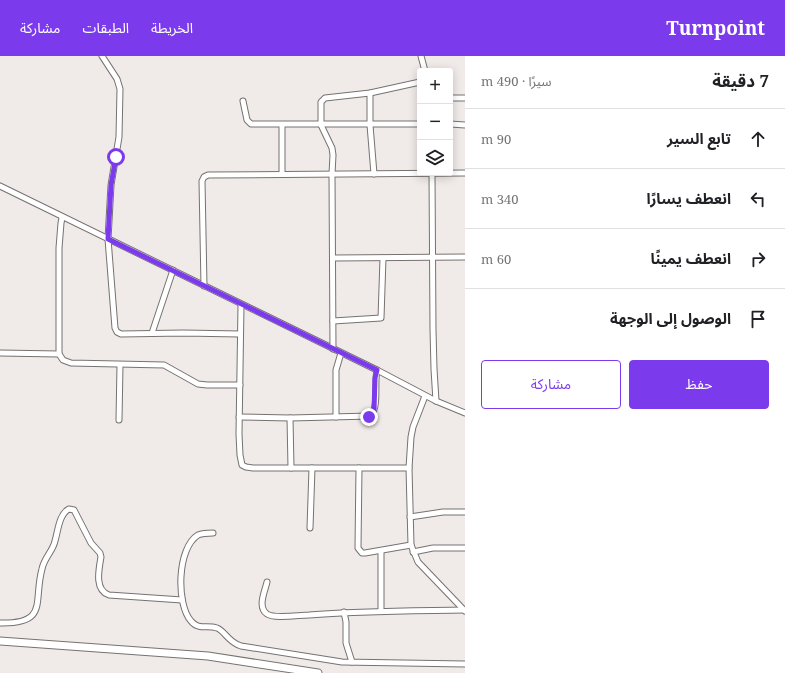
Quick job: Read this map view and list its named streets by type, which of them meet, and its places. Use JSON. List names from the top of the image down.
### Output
{
  "page": {
    "header": "Turnpoint",
    "nav": ["الخريطة", "الطبقات", "مشاركة"],
    "heading": ["7 دقيقة", "سيرًا · 490 m"],
    "map_buttons": ["+", "−"],
    "list": [
      ["تابع السير", "90 m"],
      ["انعطف يسارًا", "340 m"],
      ["انعطف يمينًا", "60 m"],
      "الوصول إلى الوجهة"
    ],
    "buttons": ["حفظ", "مشاركة"]
  }
}
